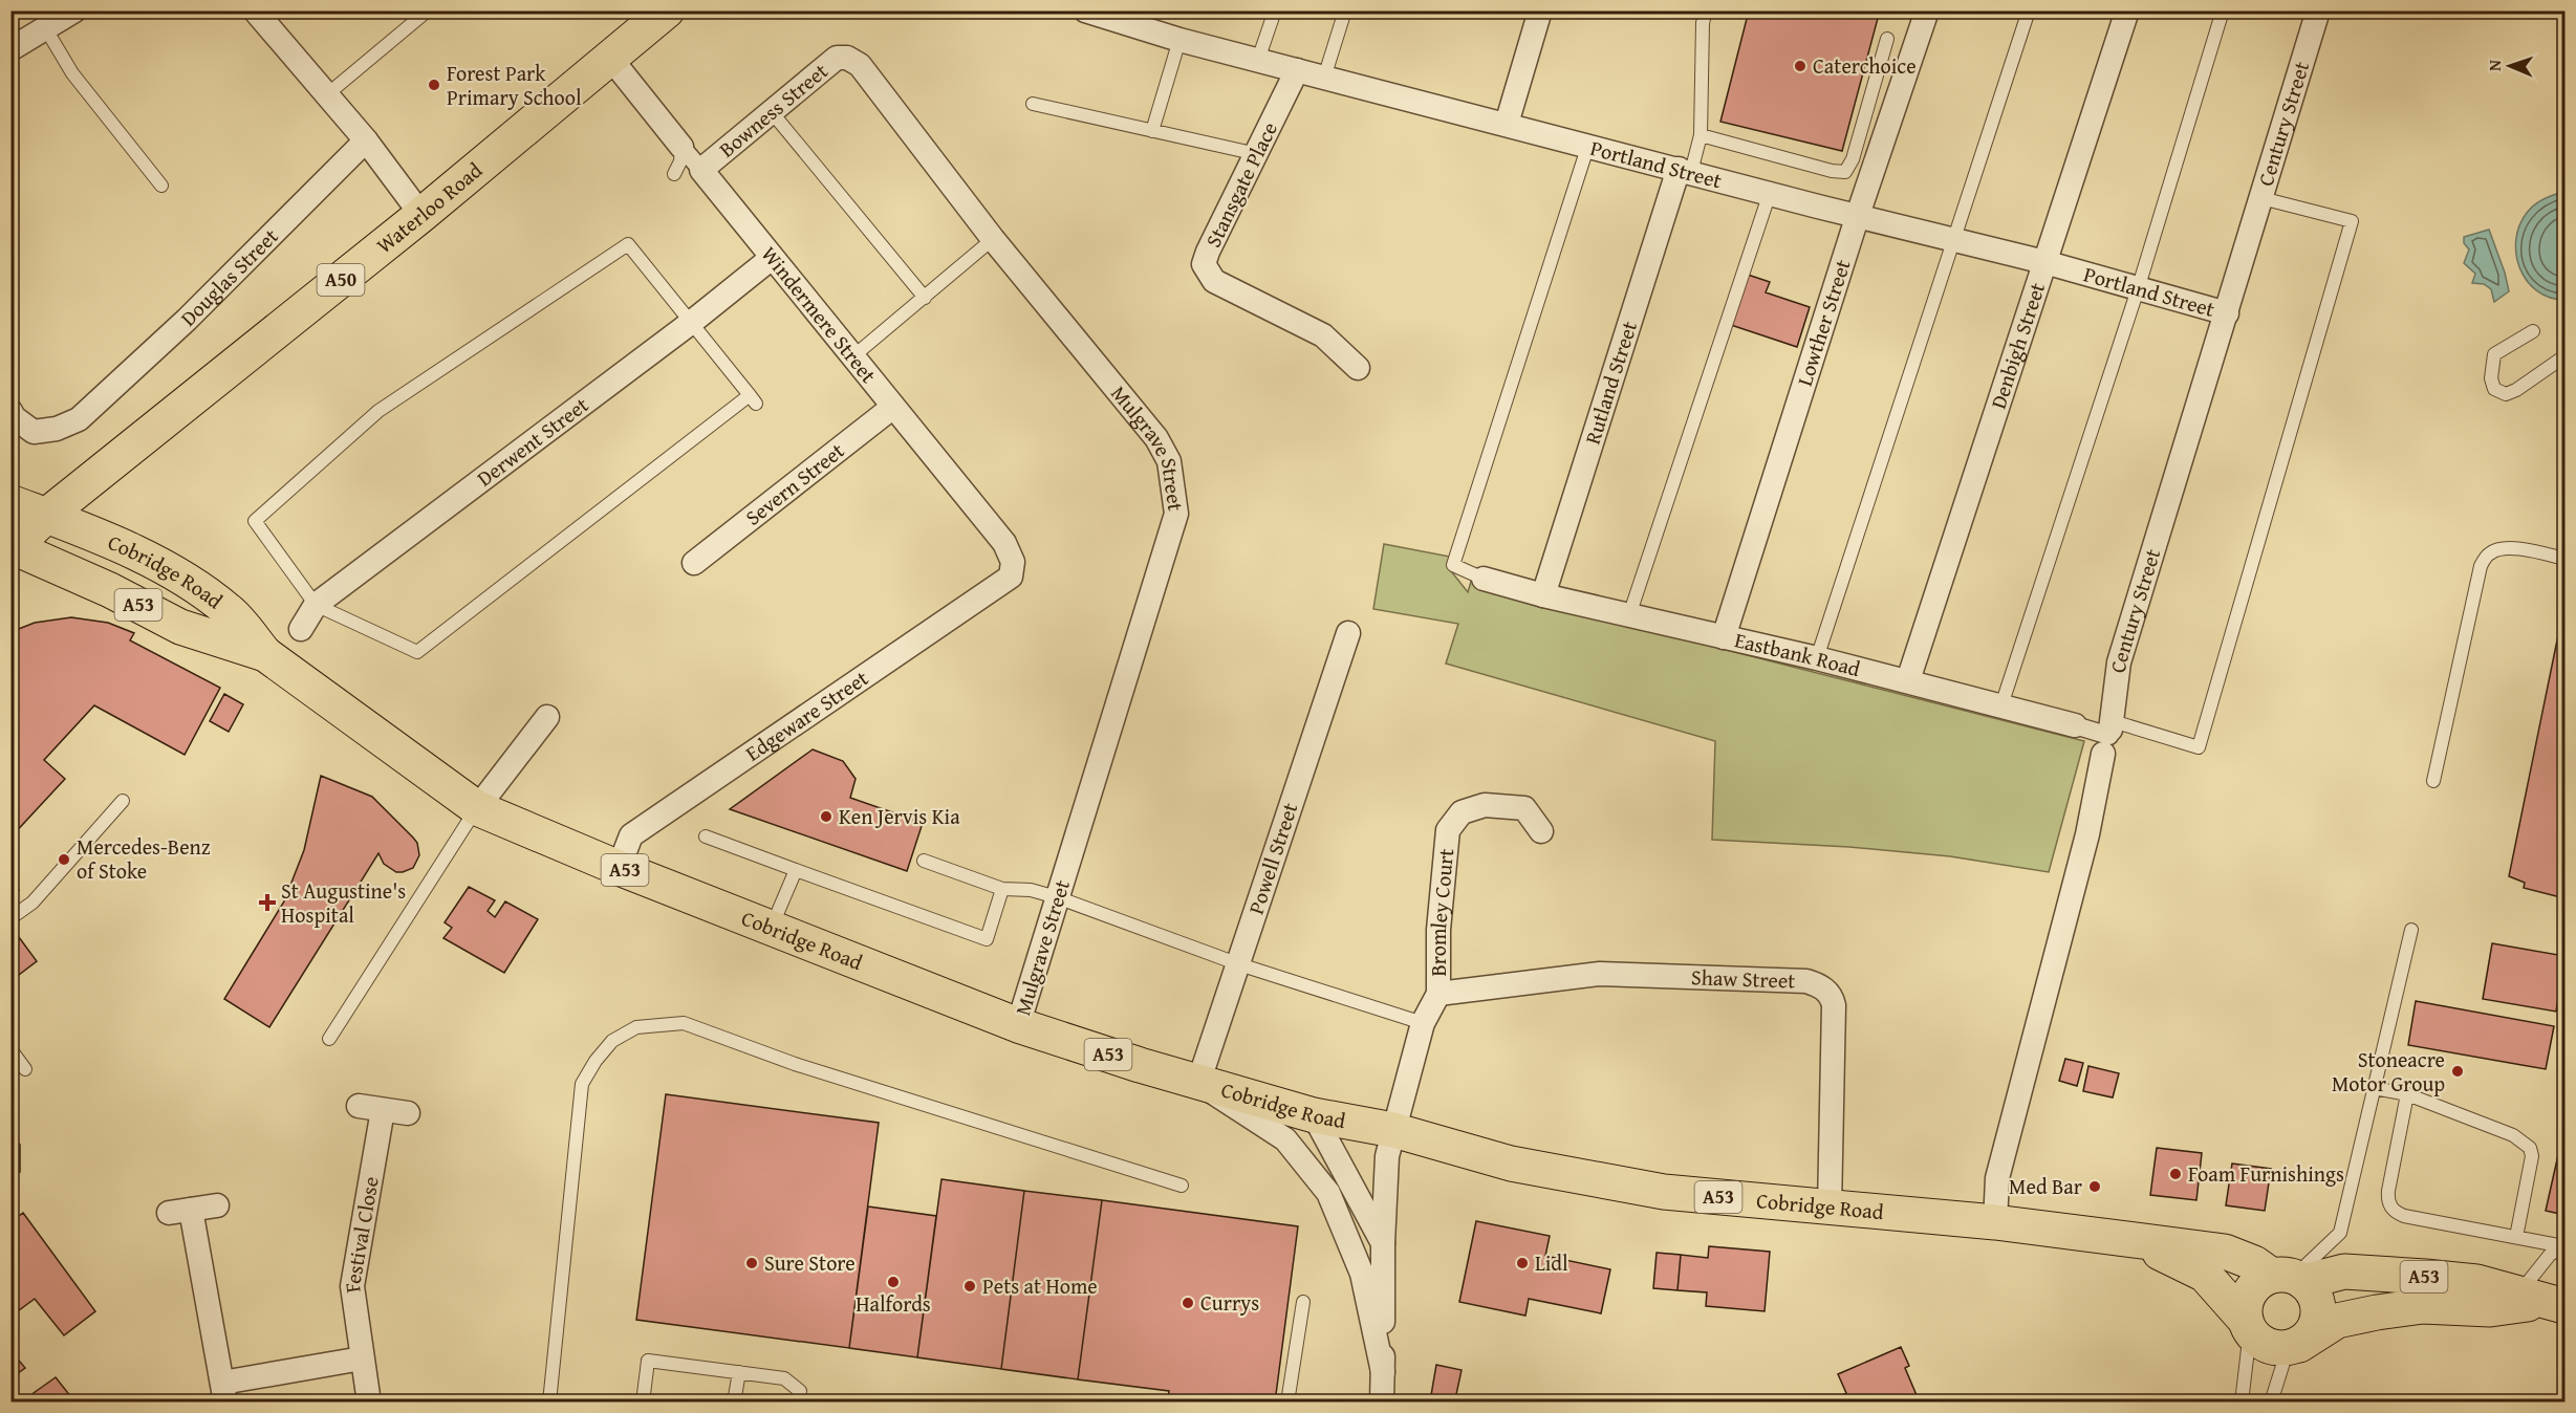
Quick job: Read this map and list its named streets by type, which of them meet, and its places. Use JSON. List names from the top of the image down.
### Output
{
  "streets": {
    "highway": [
      "Waterloo Road",
      "A50",
      "Cobridge Road",
      "A53"
    ],
    "street": [
      "Bowness Street",
      "Century Street",
      "Portland Street",
      "Stansgate Place",
      "Douglas Street",
      "Windermere Street",
      "Lowther Street",
      "Denbigh Street",
      "Rutland Street",
      "Derwent Street",
      "Mulgrave Street",
      "Severn Street",
      "Eastbank Road",
      "Edgeware Street",
      "Powell Street",
      "Bromley Court",
      "Shaw Street",
      "Festival Close"
    ]
  },
  "crossings": [
    ["Bowness Street", "Windermere Street"],
    ["Bowness Street", "Mulgrave Street"],
    ["Century Street", "Portland Street"],
    ["Century Street", "Cobridge Road"],
    ["Century Street", "Eastbank Road"],
    ["Portland Street", "Stansgate Place"],
    ["Portland Street", "Lowther Street"],
    ["Portland Street", "Denbigh Street"],
    ["Portland Street", "Rutland Street"],
    ["Waterloo Road", "Windermere Street"],
    ["Waterloo Road", "Cobridge Road"],
    ["Waterloo Road", "A53"],
    ["Windermere Street", "Derwent Street"],
    ["Windermere Street", "Severn Street"],
    ["Windermere Street", "Edgeware Street"],
    ["Lowther Street", "Eastbank Road"],
    ["Denbigh Street", "Eastbank Road"],
    ["Rutland Street", "Eastbank Road"],
    ["Mulgrave Street", "Cobridge Road"],
    ["Cobridge Road", "A53"],
    ["Cobridge Road", "Edgeware Street"],
    ["Cobridge Road", "Powell Street"],
    ["Cobridge Road", "Shaw Street"],
    ["Bromley Court", "Shaw Street"]
  ],
  "places": {
    "other": [
      "Caterchoice",
      "Forest Park Primary School",
      "Ken Jervis Kia",
      "Mercedes-Benz of Stoke",
      "Stoneacre Motor Group",
      "Foam Furnishings",
      "Med Bar",
      "Sure Store",
      "Lidl",
      "Halfords",
      "Pets at Home",
      "Currys"
    ],
    "health": ["St Augustine's Hospital"]
  },
  "north": "left"
}
